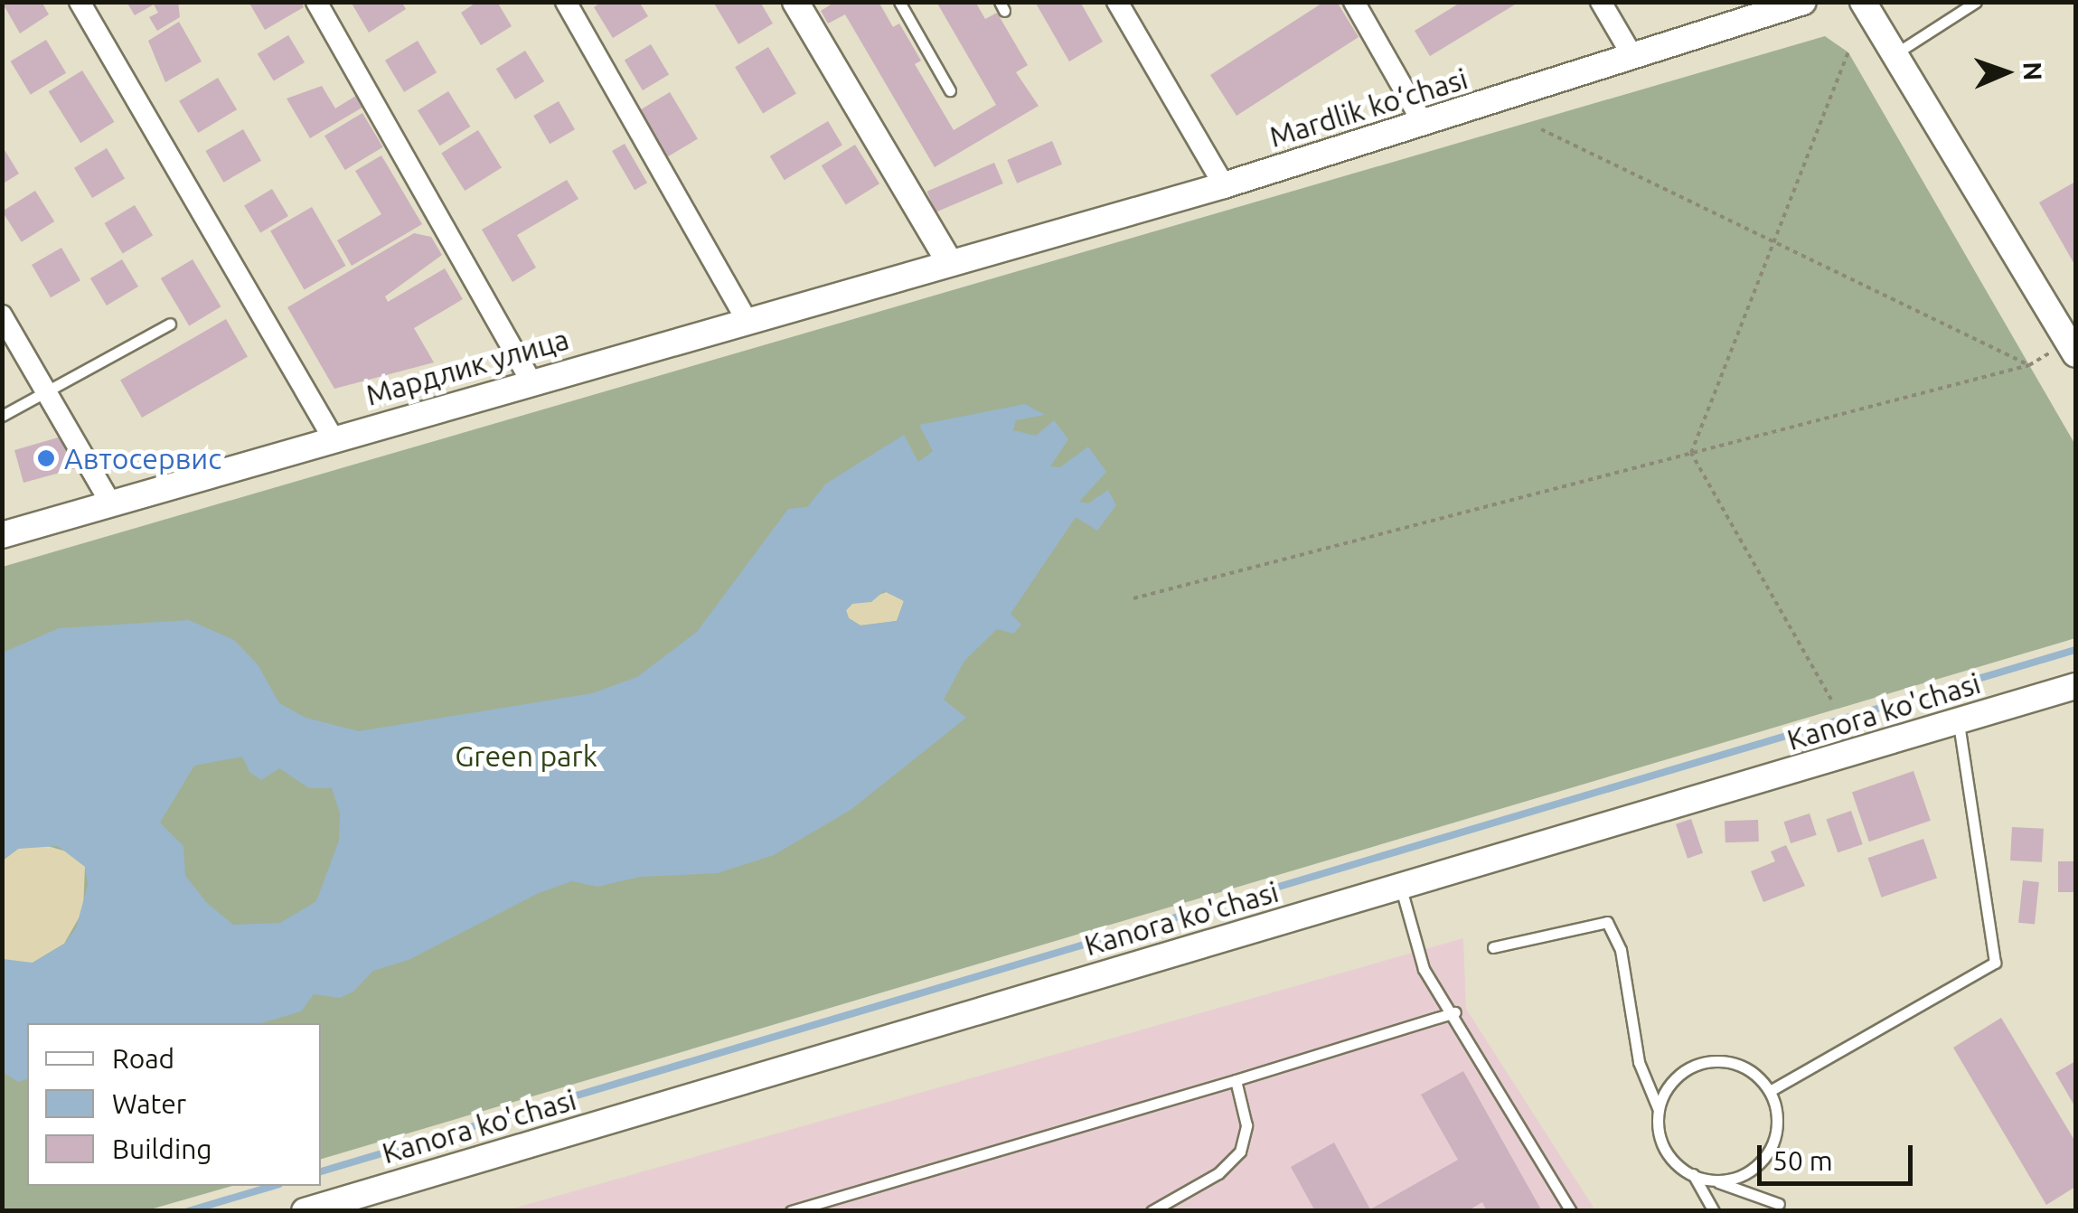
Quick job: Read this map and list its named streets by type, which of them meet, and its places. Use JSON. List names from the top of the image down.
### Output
{
  "streets": {
    "street": ["Mardlik ko‘chasi", "Мардлик улица", "Kanora ko'chasi"]
  },
  "crossings": [
    ["Mardlik ko‘chasi", "Мардлик улица"]
  ],
  "parks": ["Green park"],
  "places": ["Автосервис"],
  "legend": ["Road", "Water", "Building"],
  "scale_bar": "50 m",
  "north": "right"
}
